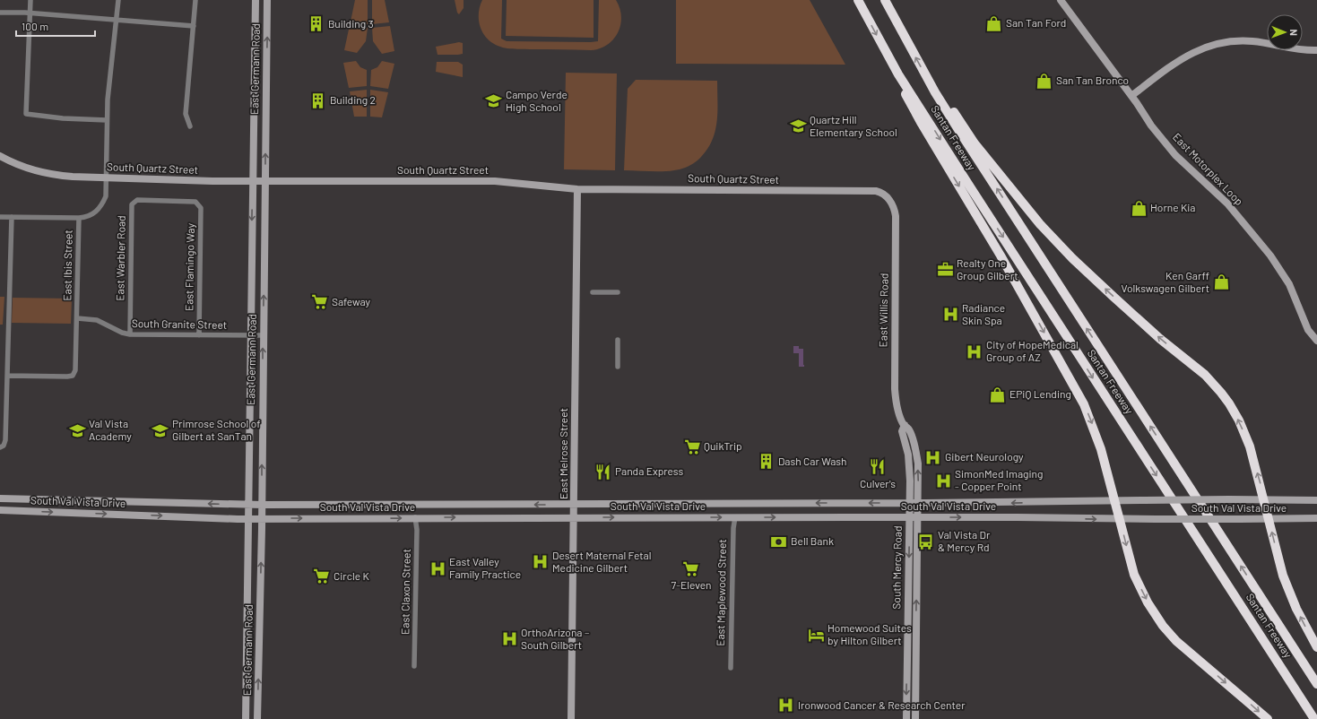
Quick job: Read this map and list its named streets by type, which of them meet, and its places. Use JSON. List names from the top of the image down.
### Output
{
  "streets": {
    "highway": ["Santan Freeway"],
    "main road": [
      "East Germann Road",
      "South Quartz Street",
      "East Motorplex Loop",
      "East Willis Road",
      "East Melrose Street",
      "South Val Vista Drive",
      "South Mercy Road"
    ],
    "street": [
      "East Warbler Road",
      "East Ibis Street",
      "East Flamingo Way",
      "South Granite Street",
      "East Claxon Street",
      "East Maplewood Street"
    ]
  },
  "crossings": [
    ["East Germann Road", "South Quartz Street"],
    ["East Germann Road", "South Granite Street"],
    ["East Germann Road", "South Val Vista Drive"],
    ["South Quartz Street", "East Ibis Street"],
    ["South Quartz Street", "East Willis Road"],
    ["South Quartz Street", "East Melrose Street"],
    ["East Warbler Road", "East Flamingo Way"],
    ["East Warbler Road", "South Granite Street"],
    ["East Ibis Street", "South Granite Street"],
    ["East Flamingo Way", "South Granite Street"],
    ["East Willis Road", "South Val Vista Drive"],
    ["East Willis Road", "South Mercy Road"],
    ["East Melrose Street", "South Val Vista Drive"],
    ["South Val Vista Drive", "South Mercy Road"],
    ["South Val Vista Drive", "East Claxon Street"],
    ["South Val Vista Drive", "East Maplewood Street"]
  ],
  "places": {
    "shop": [
      "San Tan Ford",
      "San Tan Bronco",
      "Horne Kia",
      "Ken Garff Volkswagen Gilbert",
      "EPiQ Lending"
    ],
    "building": ["Building 3", "Building 2", "Dash Car Wash"],
    "school or university": [
      "Campo Verde High School",
      "Quartz Hill Elementary School",
      "Val Vista Academy",
      "Primrose School of Gilbert at SanTan"
    ],
    "office": ["Realty One Group Gilbert"],
    "supermarket": [
      "Safeway",
      "QuikTrip",
      "7-Eleven",
      "Circle K"
    ],
    "hospital": [
      "Radiance Skin Spa",
      "City of HopeMedical Group of AZ",
      "Gibert Neurology",
      "SimonMed Imaging - Copper Point",
      "Desert Maternal Fetal Medicine Gilbert",
      "East Valley Family Practice",
      "OrthoArizona – South Gilbert",
      "Ironwood Cancer & Research Center"
    ],
    "restaurant": ["Culver's", "Panda Express"],
    "bank": ["Bell Bank"],
    "bus stop": ["Val Vista Dr & Mercy Rd"],
    "hotel": ["Homewood Suites by Hilton Gilbert"]
  },
  "scale_bar": "100 m",
  "north": "right"
}
